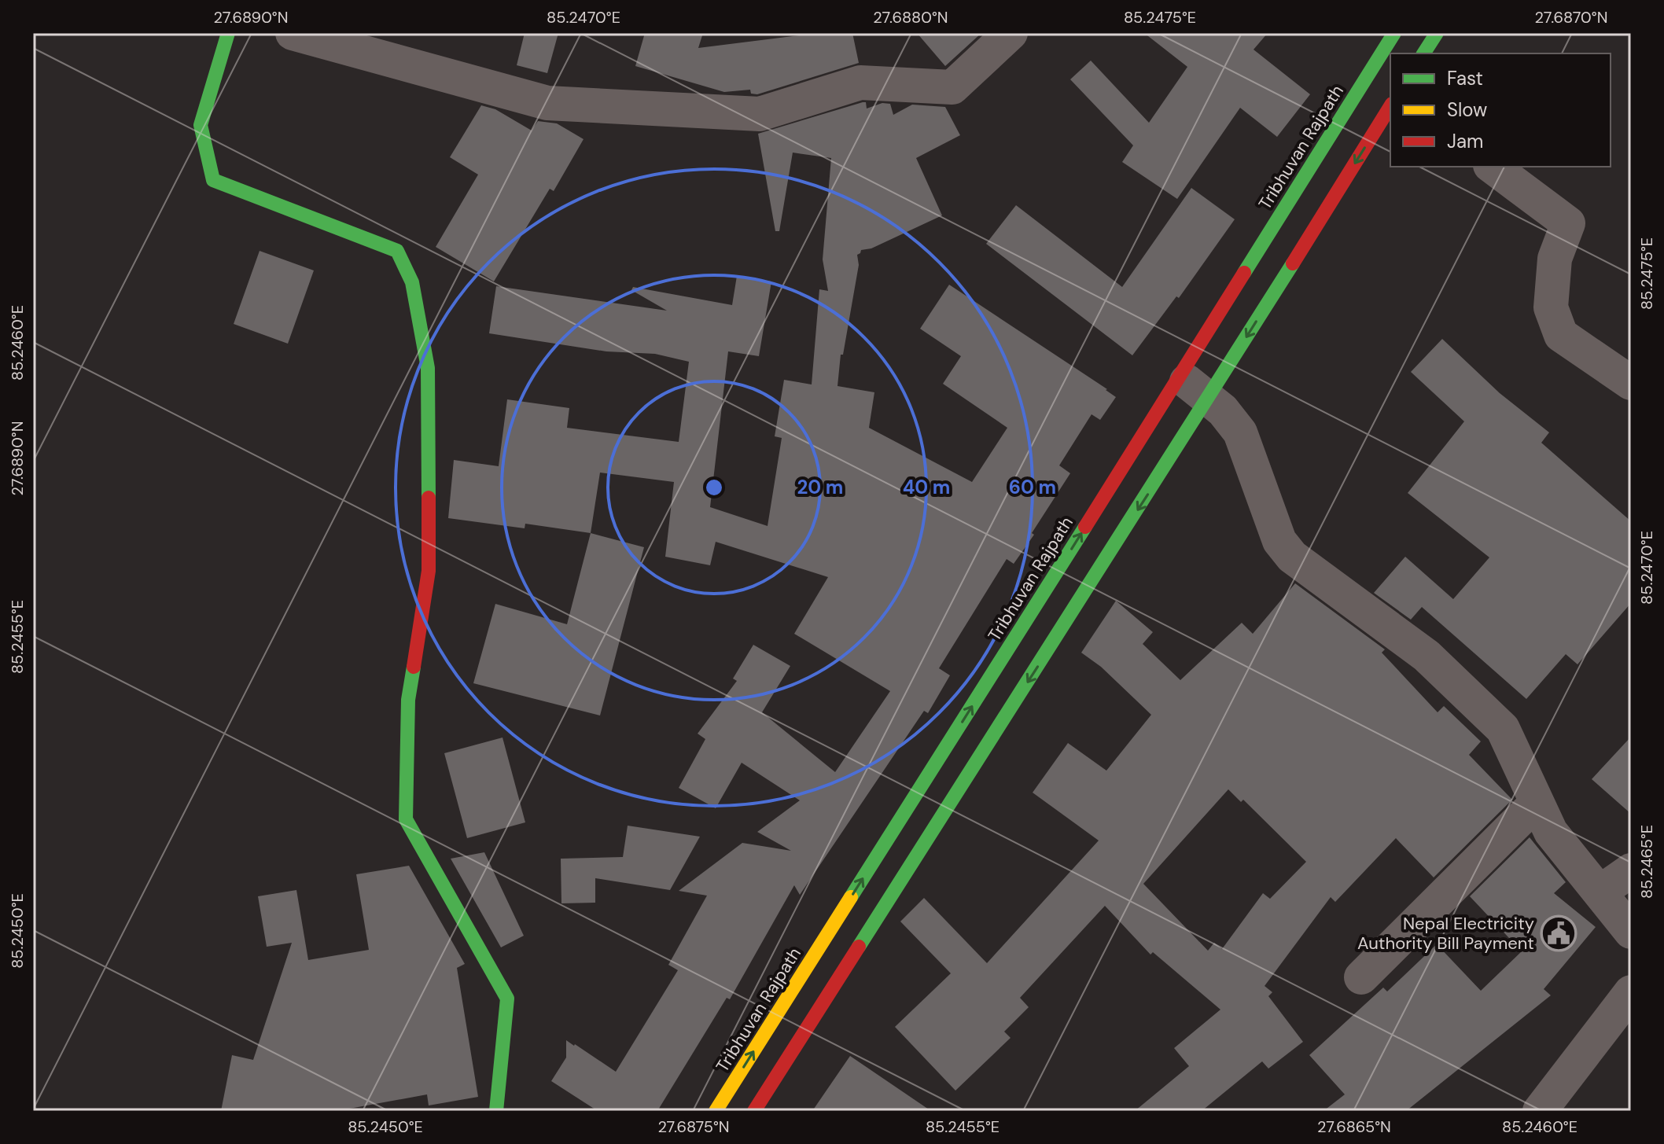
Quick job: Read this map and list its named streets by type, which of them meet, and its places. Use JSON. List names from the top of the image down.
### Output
{
  "streets": {
    "main road": ["Tribhuvan Rajpath"]
  },
  "places": {
    "public building": ["Nepal Electricity Authority Bill Payment"]
  },
  "legend": ["Fast", "Slow", "Jam"],
  "coordinates": [
    "27.6890°N",
    "85.2470°E",
    "27.6880°N",
    "85.2475°E",
    "27.6870°N",
    "85.2460°E",
    "85.2455°E",
    "85.2465°E",
    "85.2450°E",
    "27.6875°N",
    "27.6865°N"
  ],
  "rings": ["20 m", "40 m", "60 m"]
}
